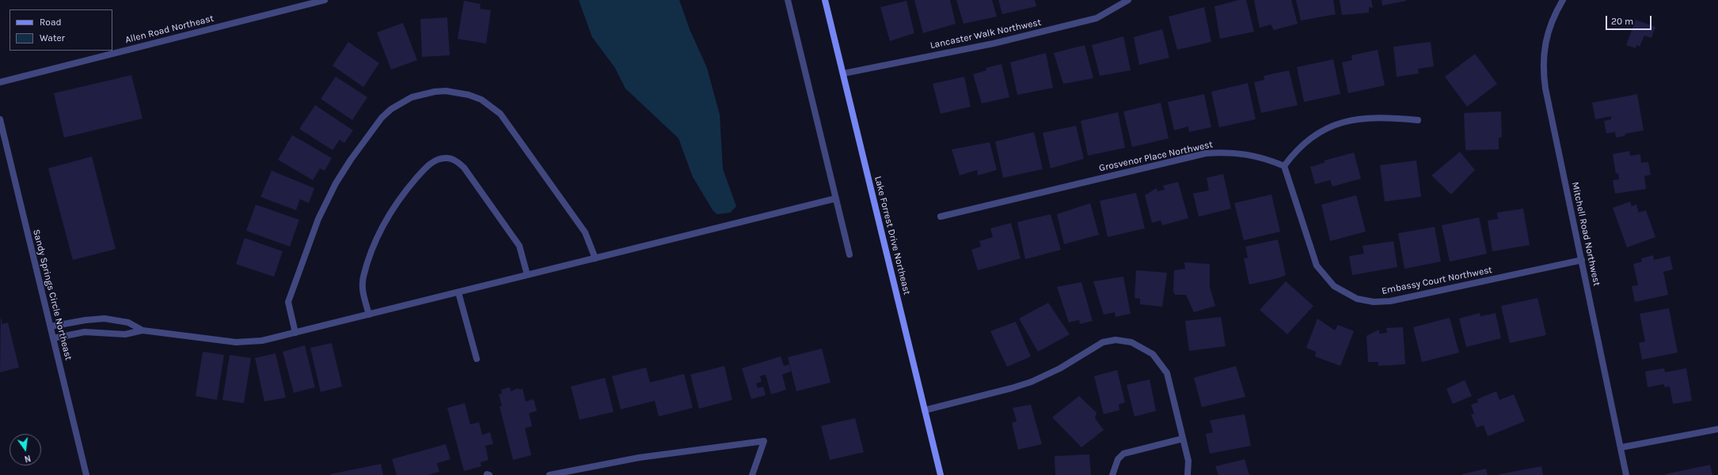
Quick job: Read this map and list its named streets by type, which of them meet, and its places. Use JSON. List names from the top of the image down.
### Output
{
  "streets": {
    "street": [
      "Allen Road Northeast",
      "Lancaster Walk Northwest",
      "Grosvenor Place Northwest",
      "Mitchell Road Northwest",
      "Lake Forrest Drive Northeast",
      "Embassy Court Northwest",
      "Sandy Springs Circle Northeast"
    ]
  },
  "crossings": [
    ["Lancaster Walk Northwest", "Lake Forrest Drive Northeast"],
    ["Grosvenor Place Northwest", "Embassy Court Northwest"],
    ["Mitchell Road Northwest", "Embassy Court Northwest"]
  ],
  "legend": ["Road", "Water"],
  "scale_bar": "20 m",
  "north": "bottom"
}
